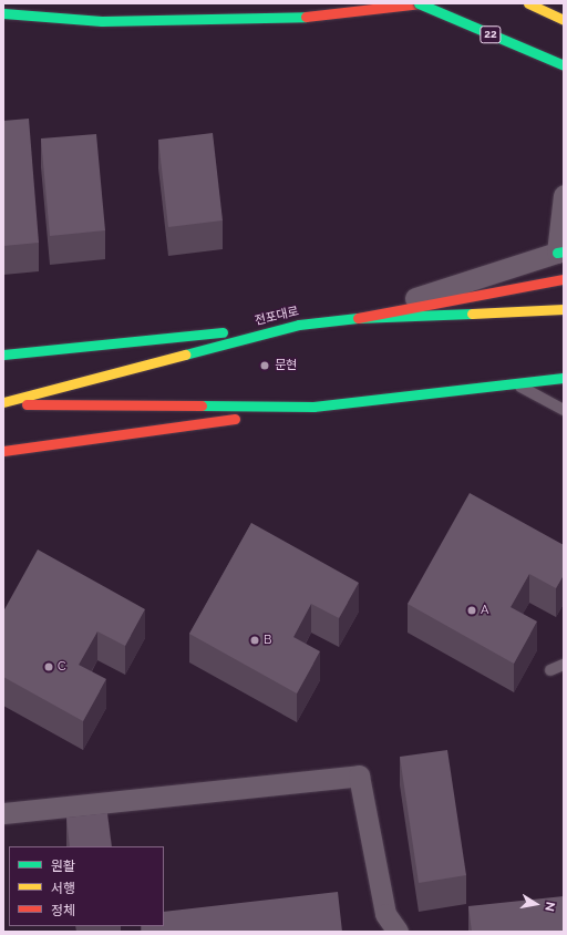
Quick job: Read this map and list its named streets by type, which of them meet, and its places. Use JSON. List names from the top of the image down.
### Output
{
  "streets": {
    "main road": ["22", "전포대로"]
  },
  "places": [
    "문현",
    "A",
    "B",
    "C"
  ],
  "legend": ["원활", "서행", "정체"],
  "north": "right"
}
